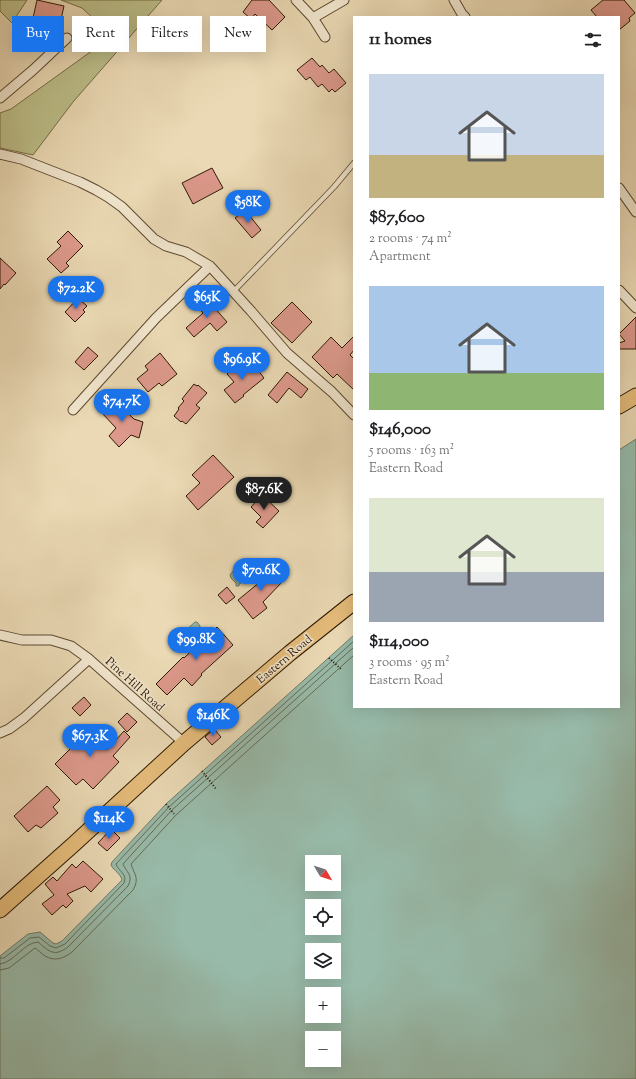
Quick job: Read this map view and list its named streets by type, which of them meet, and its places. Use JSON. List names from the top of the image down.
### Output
{
  "streets": {
    "highway": ["Eastern Road"],
    "street": ["Pine Hill Road"]
  },
  "crossings": [
    ["Eastern Road", "Pine Hill Road"]
  ],
  "north": "bottom right",
  "page": {
    "chip": [
      "Buy",
      "Rent",
      "Filters",
      "New"
    ],
    "heading": "11 homes",
    "list": [
      {
        "name": "$87,600",
        "note": "2 rooms · 74 m² · Apartment"
      },
      {
        "name": "$146,000",
        "note": "5 rooms · 163 m² · Eastern Road"
      },
      {
        "name": "$114,000",
        "note": "3 rooms · 95 m² · Eastern Road"
      }
    ],
    "price": [
      "$58K",
      "$72.2K",
      "$65K",
      "$96.9K",
      "$74.7K",
      "$87.6K",
      "$70.6K",
      "$99.8K",
      "$146K",
      "$67.3K",
      "$114K"
    ],
    "map_buttons": ["+", "−"]
  }
}
